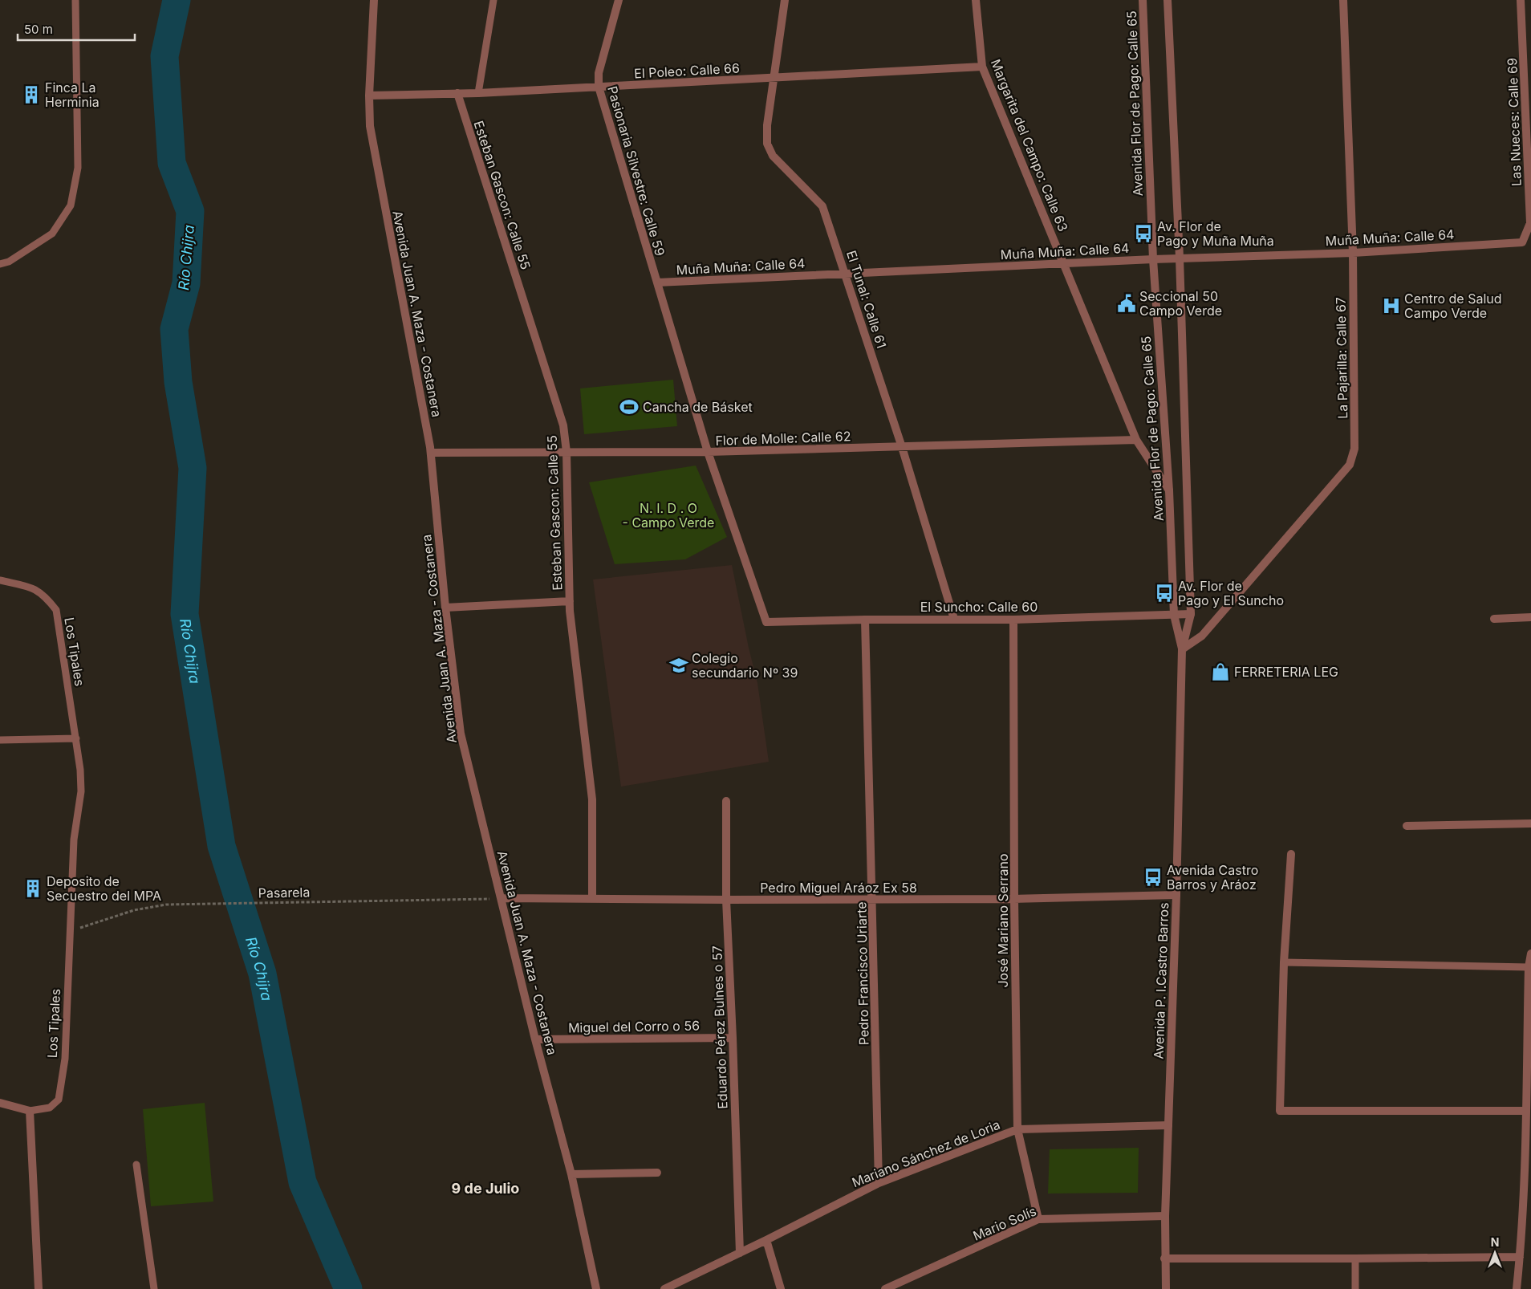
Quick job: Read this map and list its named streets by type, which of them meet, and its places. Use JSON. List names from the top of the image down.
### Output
{
  "streets": {
    "street": [
      "El Poleo: Calle 66",
      "Avenida Flor de Pago: Calle 65",
      "Las Nueces: Calle 69",
      "Margarita del Campo: Calle 63",
      "Pasionaria Silvestre: Calle 59",
      "Esteban Gascon: Calle 55",
      "Muña Muña: Calle 64",
      "El Tunal: Calle 61",
      "Avenida Juan A. Maza - Costanera",
      "La Pajarilla: Calle 67",
      "Flor de Molle: Calle 62",
      "El Suncho: Calle 60",
      "Pedro Miguel Aráoz Ex 58",
      "José Mariano Serrano",
      "Pedro Francisco Uriarte",
      "Avenida P. I.Castro Barros",
      "Miguel del Corro o 56",
      "Eduardo Pérez Bulnes o 57",
      "Mariano Sánchez de Loria",
      "Mario Solís"
    ],
    "lane": ["Los Tipales"],
    "path": ["Pasarela"]
  },
  "crossings": [
    ["El Poleo: Calle 66", "Margarita del Campo: Calle 63"],
    ["El Poleo: Calle 66", "Pasionaria Silvestre: Calle 59"],
    ["El Poleo: Calle 66", "Esteban Gascon: Calle 55"],
    ["El Poleo: Calle 66", "El Tunal: Calle 61"],
    ["El Poleo: Calle 66", "Avenida Juan A. Maza - Costanera"],
    ["Avenida Flor de Pago: Calle 65", "Margarita del Campo: Calle 63"],
    ["Avenida Flor de Pago: Calle 65", "Muña Muña: Calle 64"],
    ["Avenida Flor de Pago: Calle 65", "El Suncho: Calle 60"],
    ["Avenida Flor de Pago: Calle 65", "Avenida P. I.Castro Barros"],
    ["Las Nueces: Calle 69", "Muña Muña: Calle 64"],
    ["Margarita del Campo: Calle 63", "Muña Muña: Calle 64"],
    ["Margarita del Campo: Calle 63", "Flor de Molle: Calle 62"],
    ["Pasionaria Silvestre: Calle 59", "Muña Muña: Calle 64"],
    ["Pasionaria Silvestre: Calle 59", "Flor de Molle: Calle 62"],
    ["Pasionaria Silvestre: Calle 59", "El Suncho: Calle 60"],
    ["Esteban Gascon: Calle 55", "Flor de Molle: Calle 62"],
    ["Esteban Gascon: Calle 55", "Pedro Miguel Aráoz Ex 58"],
    ["Muña Muña: Calle 64", "El Tunal: Calle 61"],
    ["Muña Muña: Calle 64", "La Pajarilla: Calle 67"],
    ["El Tunal: Calle 61", "Flor de Molle: Calle 62"],
    ["El Tunal: Calle 61", "El Suncho: Calle 60"],
    ["Avenida Juan A. Maza - Costanera", "Flor de Molle: Calle 62"],
    ["Avenida Juan A. Maza - Costanera", "Pedro Miguel Aráoz Ex 58"],
    ["Avenida Juan A. Maza - Costanera", "Pasarela"],
    ["Avenida Juan A. Maza - Costanera", "Miguel del Corro o 56"],
    ["La Pajarilla: Calle 67", "Avenida P. I.Castro Barros"],
    ["El Suncho: Calle 60", "José Mariano Serrano"],
    ["El Suncho: Calle 60", "Pedro Francisco Uriarte"],
    ["El Suncho: Calle 60", "Avenida P. I.Castro Barros"],
    ["Los Tipales", "Pasarela"],
    ["Pedro Miguel Aráoz Ex 58", "Pasarela"],
    ["Pedro Miguel Aráoz Ex 58", "José Mariano Serrano"],
    ["Pedro Miguel Aráoz Ex 58", "Pedro Francisco Uriarte"],
    ["Pedro Miguel Aráoz Ex 58", "Avenida P. I.Castro Barros"],
    ["Pedro Miguel Aráoz Ex 58", "Eduardo Pérez Bulnes o 57"],
    ["José Mariano Serrano", "Mariano Sánchez de Loria"],
    ["José Mariano Serrano", "Mario Solís"],
    ["Pedro Francisco Uriarte", "Mariano Sánchez de Loria"],
    ["Avenida P. I.Castro Barros", "Mariano Sánchez de Loria"],
    ["Avenida P. I.Castro Barros", "Mario Solís"],
    ["Miguel del Corro o 56", "Eduardo Pérez Bulnes o 57"],
    ["Eduardo Pérez Bulnes o 57", "Mariano Sánchez de Loria"]
  ],
  "districts": ["9 de Julio"],
  "water": ["Río Chijra"],
  "parks": ["N. I. D . O - Campo Verde"],
  "places": {
    "building": ["Finca La Herminia", "Deposito de Secuestro del MPA"],
    "bus stop": ["Av. Flor de Pago y Muña Muña", "Av. Flor de Pago y El Suncho", "Avenida Castro Barros y Aráoz"],
    "public building": ["Seccional 50 Campo Verde"],
    "hospital": ["Centro de Salud Campo Verde"],
    "sports": ["Cancha de Básket"],
    "school or university": ["Colegio secundario Nº 39"],
    "shop": ["FERRETERIA LEG"]
  },
  "scale_bar": "50 m",
  "north": "top"
}
